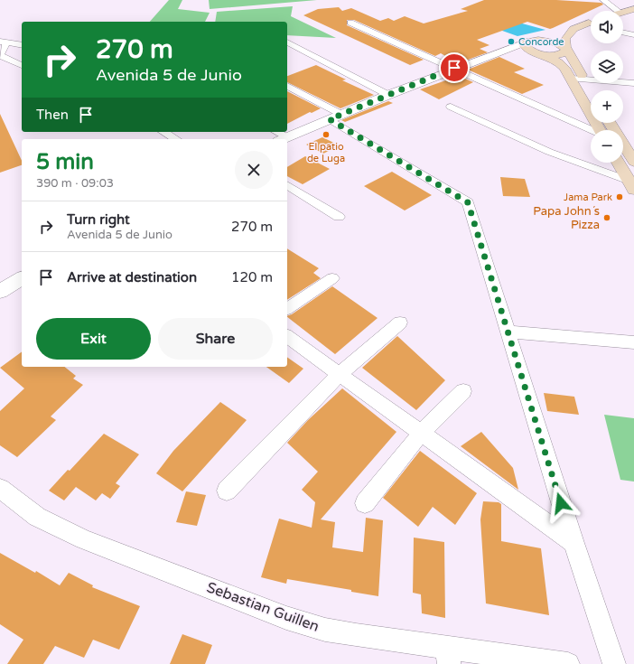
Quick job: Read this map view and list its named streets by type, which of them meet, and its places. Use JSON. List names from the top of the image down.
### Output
{
  "streets": {
    "street": ["Sebastian Guillen"]
  },
  "places": [
    "Concorde",
    "El patio de Luga",
    "Jama Park",
    "Papa John´s Pizza"
  ],
  "page": {
    "map_buttons": ["+", "−"],
    "turn": ["270 m", "Avenida 5 de Junio"],
    "then": "Then",
    "heading": ["5 min", "390 m · 09:03"],
    "list": [
      {
        "name": "Turn right",
        "note": "Avenida 5 de Junio",
        "value": "270 m"
      },
      {
        "name": "Arrive at destination",
        "value": "120 m"
      }
    ],
    "buttons": ["Exit", "Share"]
  }
}
